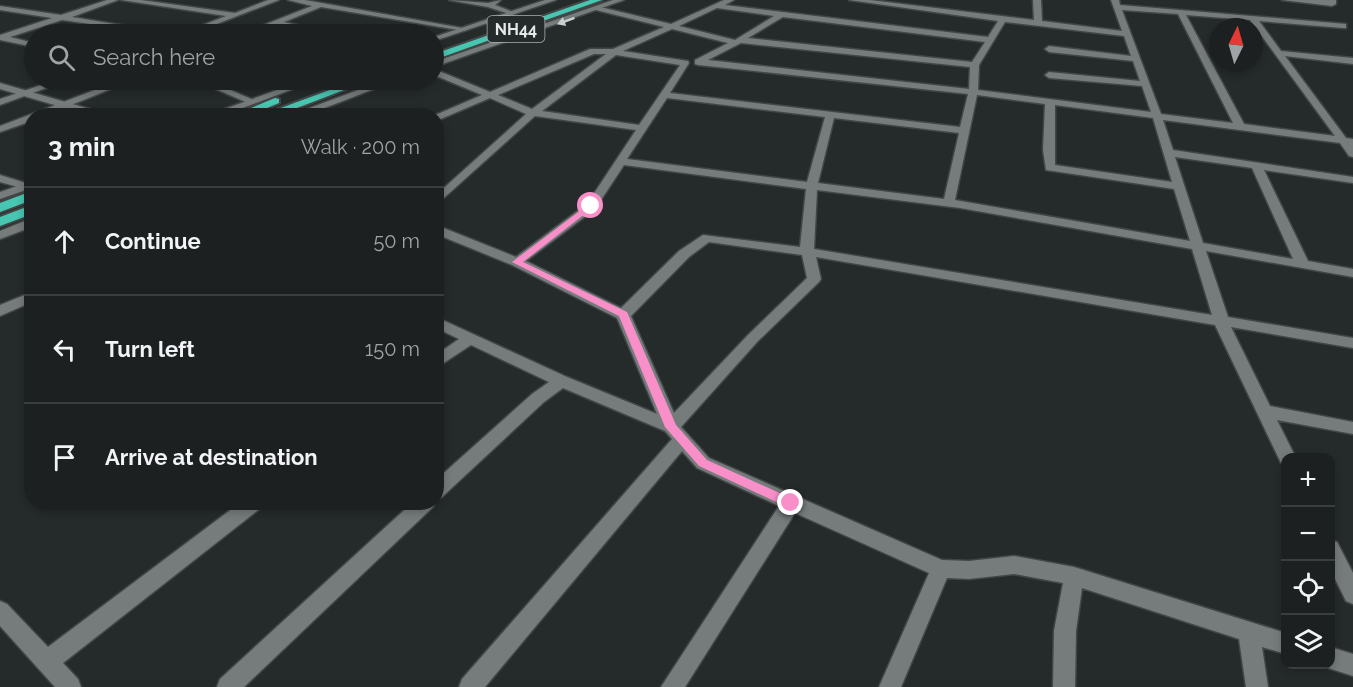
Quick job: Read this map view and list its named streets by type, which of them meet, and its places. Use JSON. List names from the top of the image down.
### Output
{
  "streets": {
    "highway": ["NH44"]
  },
  "north": "top",
  "page": {
    "search": "Search here",
    "heading": ["3 min", "Walk · 200 m"],
    "list": [
      ["Continue", "50 m"],
      ["Turn left", "150 m"],
      "Arrive at destination"
    ],
    "map_buttons": ["+", "−"]
  }
}
